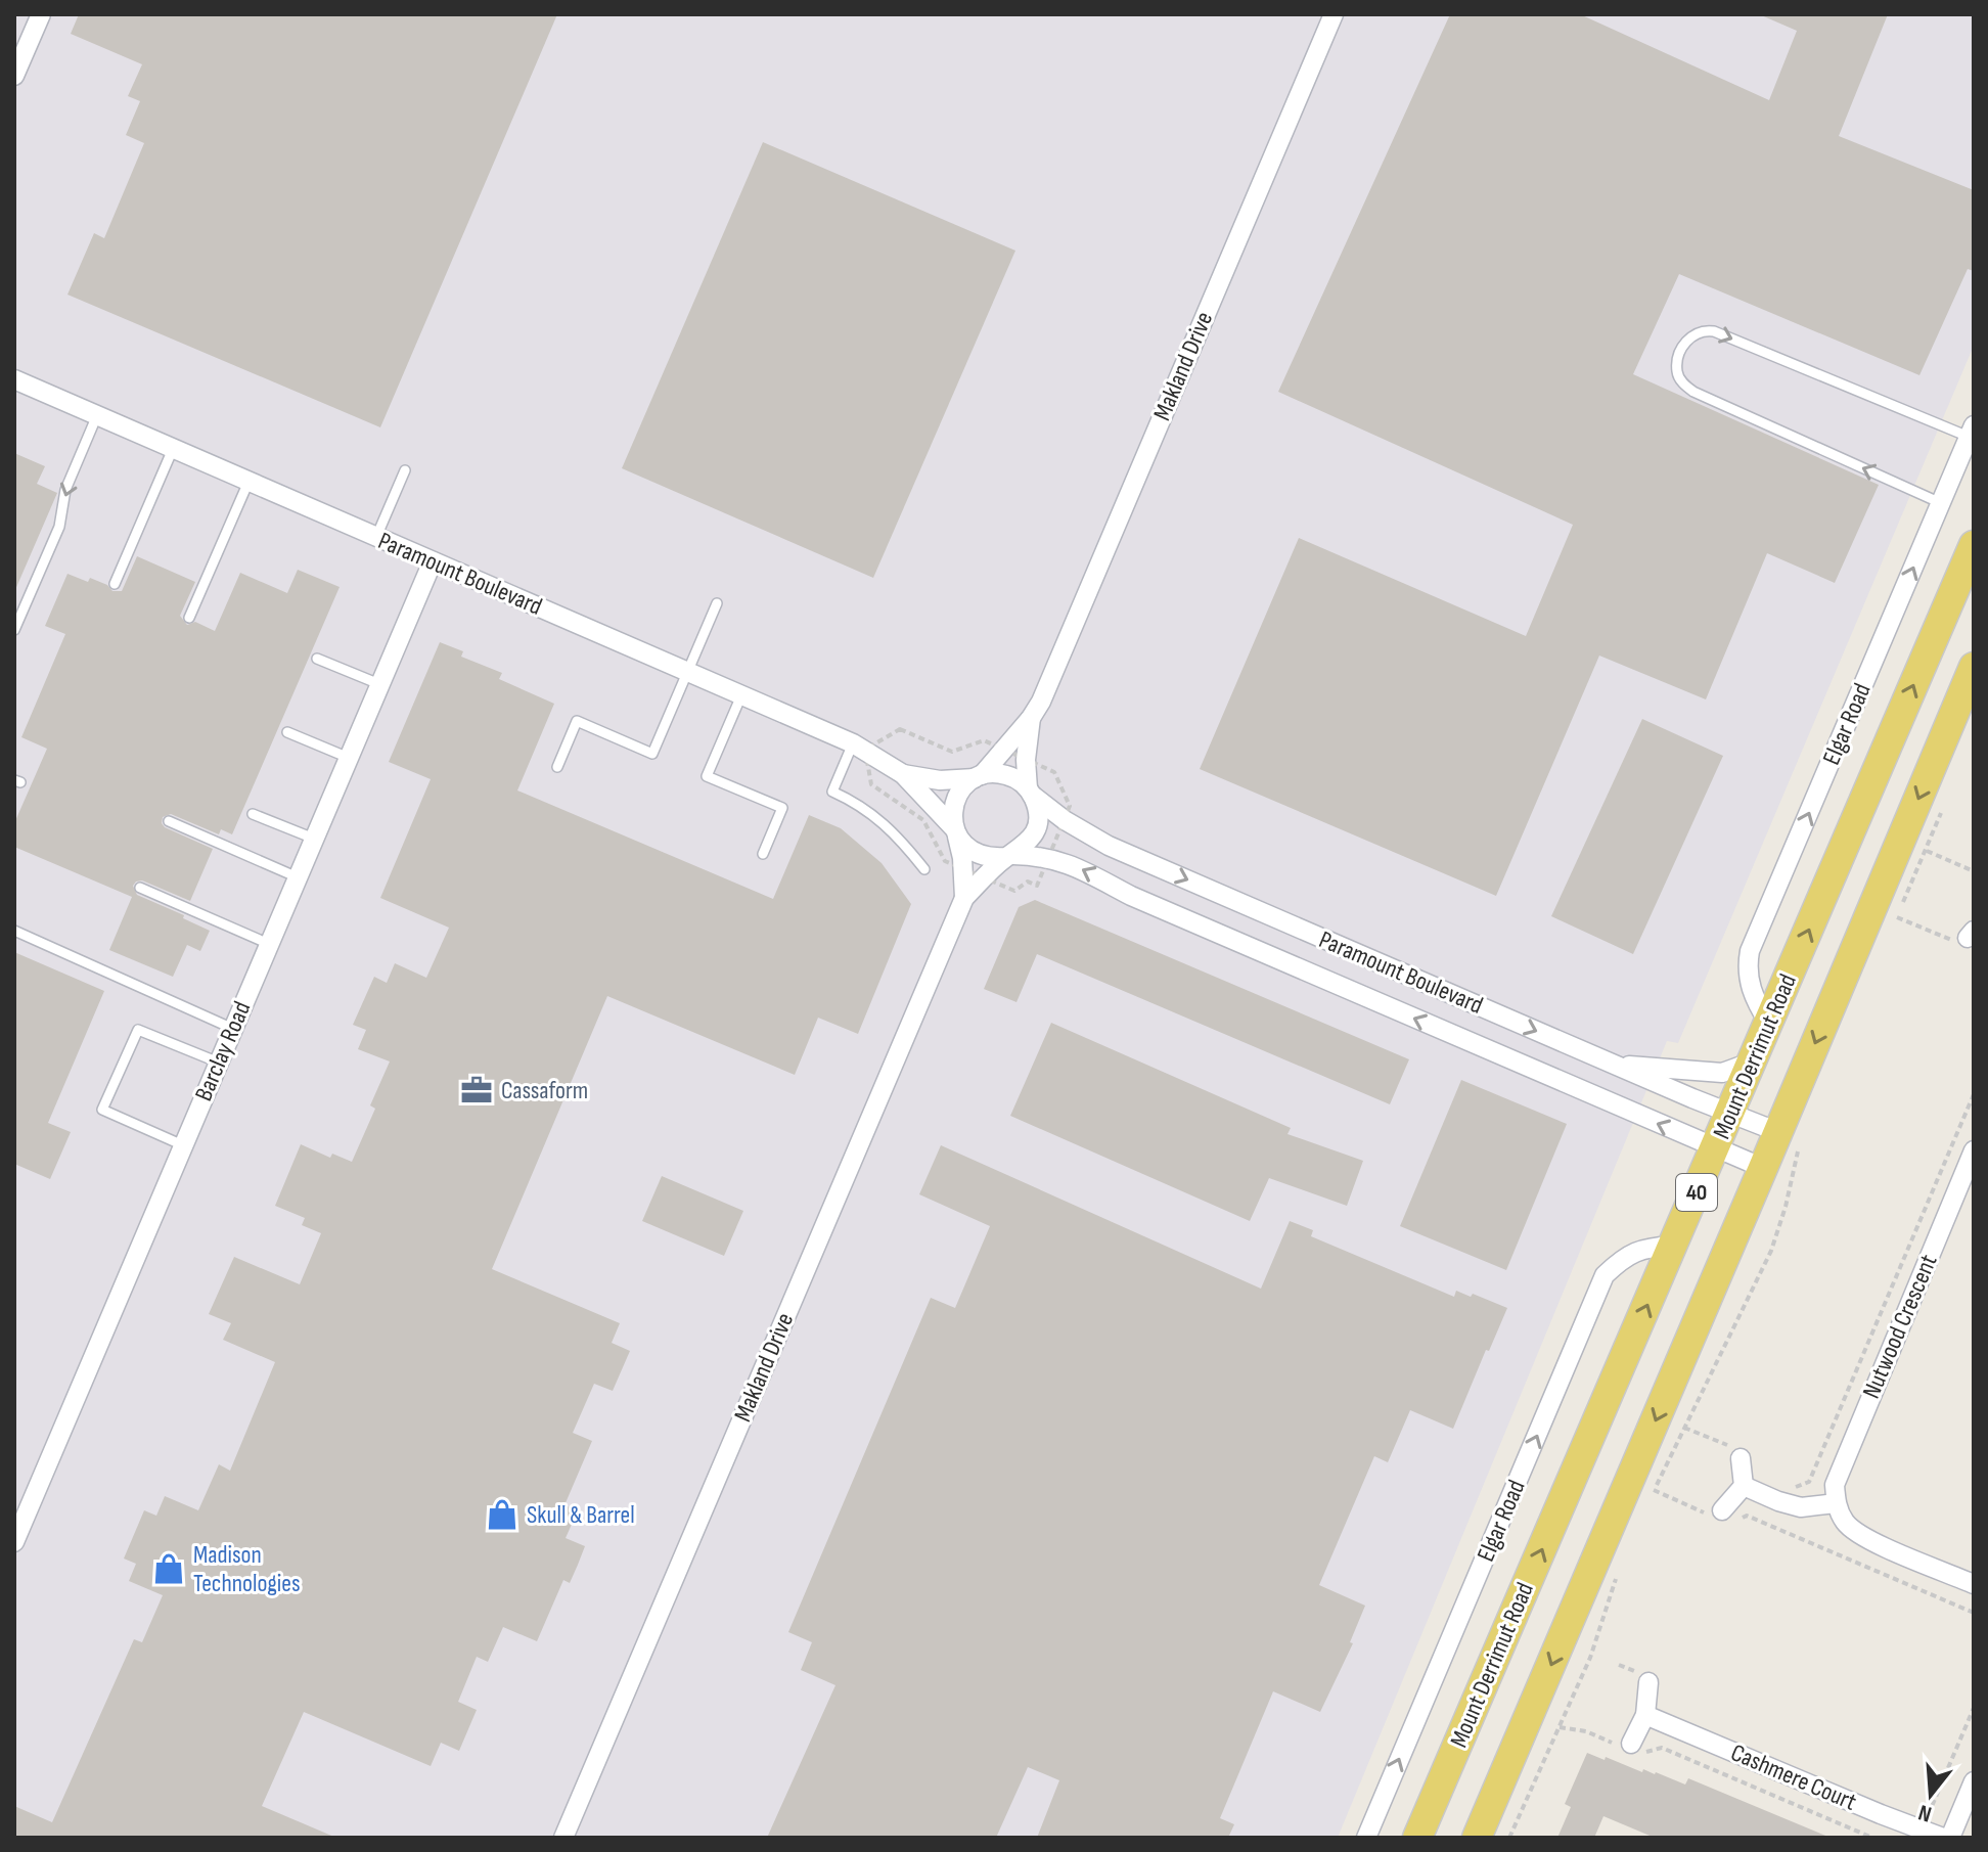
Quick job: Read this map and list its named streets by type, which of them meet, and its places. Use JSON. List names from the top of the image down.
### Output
{
  "streets": {
    "main road": ["Mount Derrimut Road", "40"],
    "street": [
      "Makland Drive",
      "Paramount Boulevard",
      "Elgar Road",
      "Barclay Road",
      "Nutwood Crescent",
      "Cashmere Court"
    ]
  },
  "crossings": [
    ["Makland Drive", "Paramount Boulevard"],
    ["Paramount Boulevard", "Barclay Road"],
    ["Paramount Boulevard", "Mount Derrimut Road"],
    ["Elgar Road", "Mount Derrimut Road"]
  ],
  "one_way": ["Elgar Road"],
  "places": {
    "office": ["Cassaform"],
    "shop": ["Skull & Barrel", "Madison Technologies"]
  },
  "north": "bottom"
}
